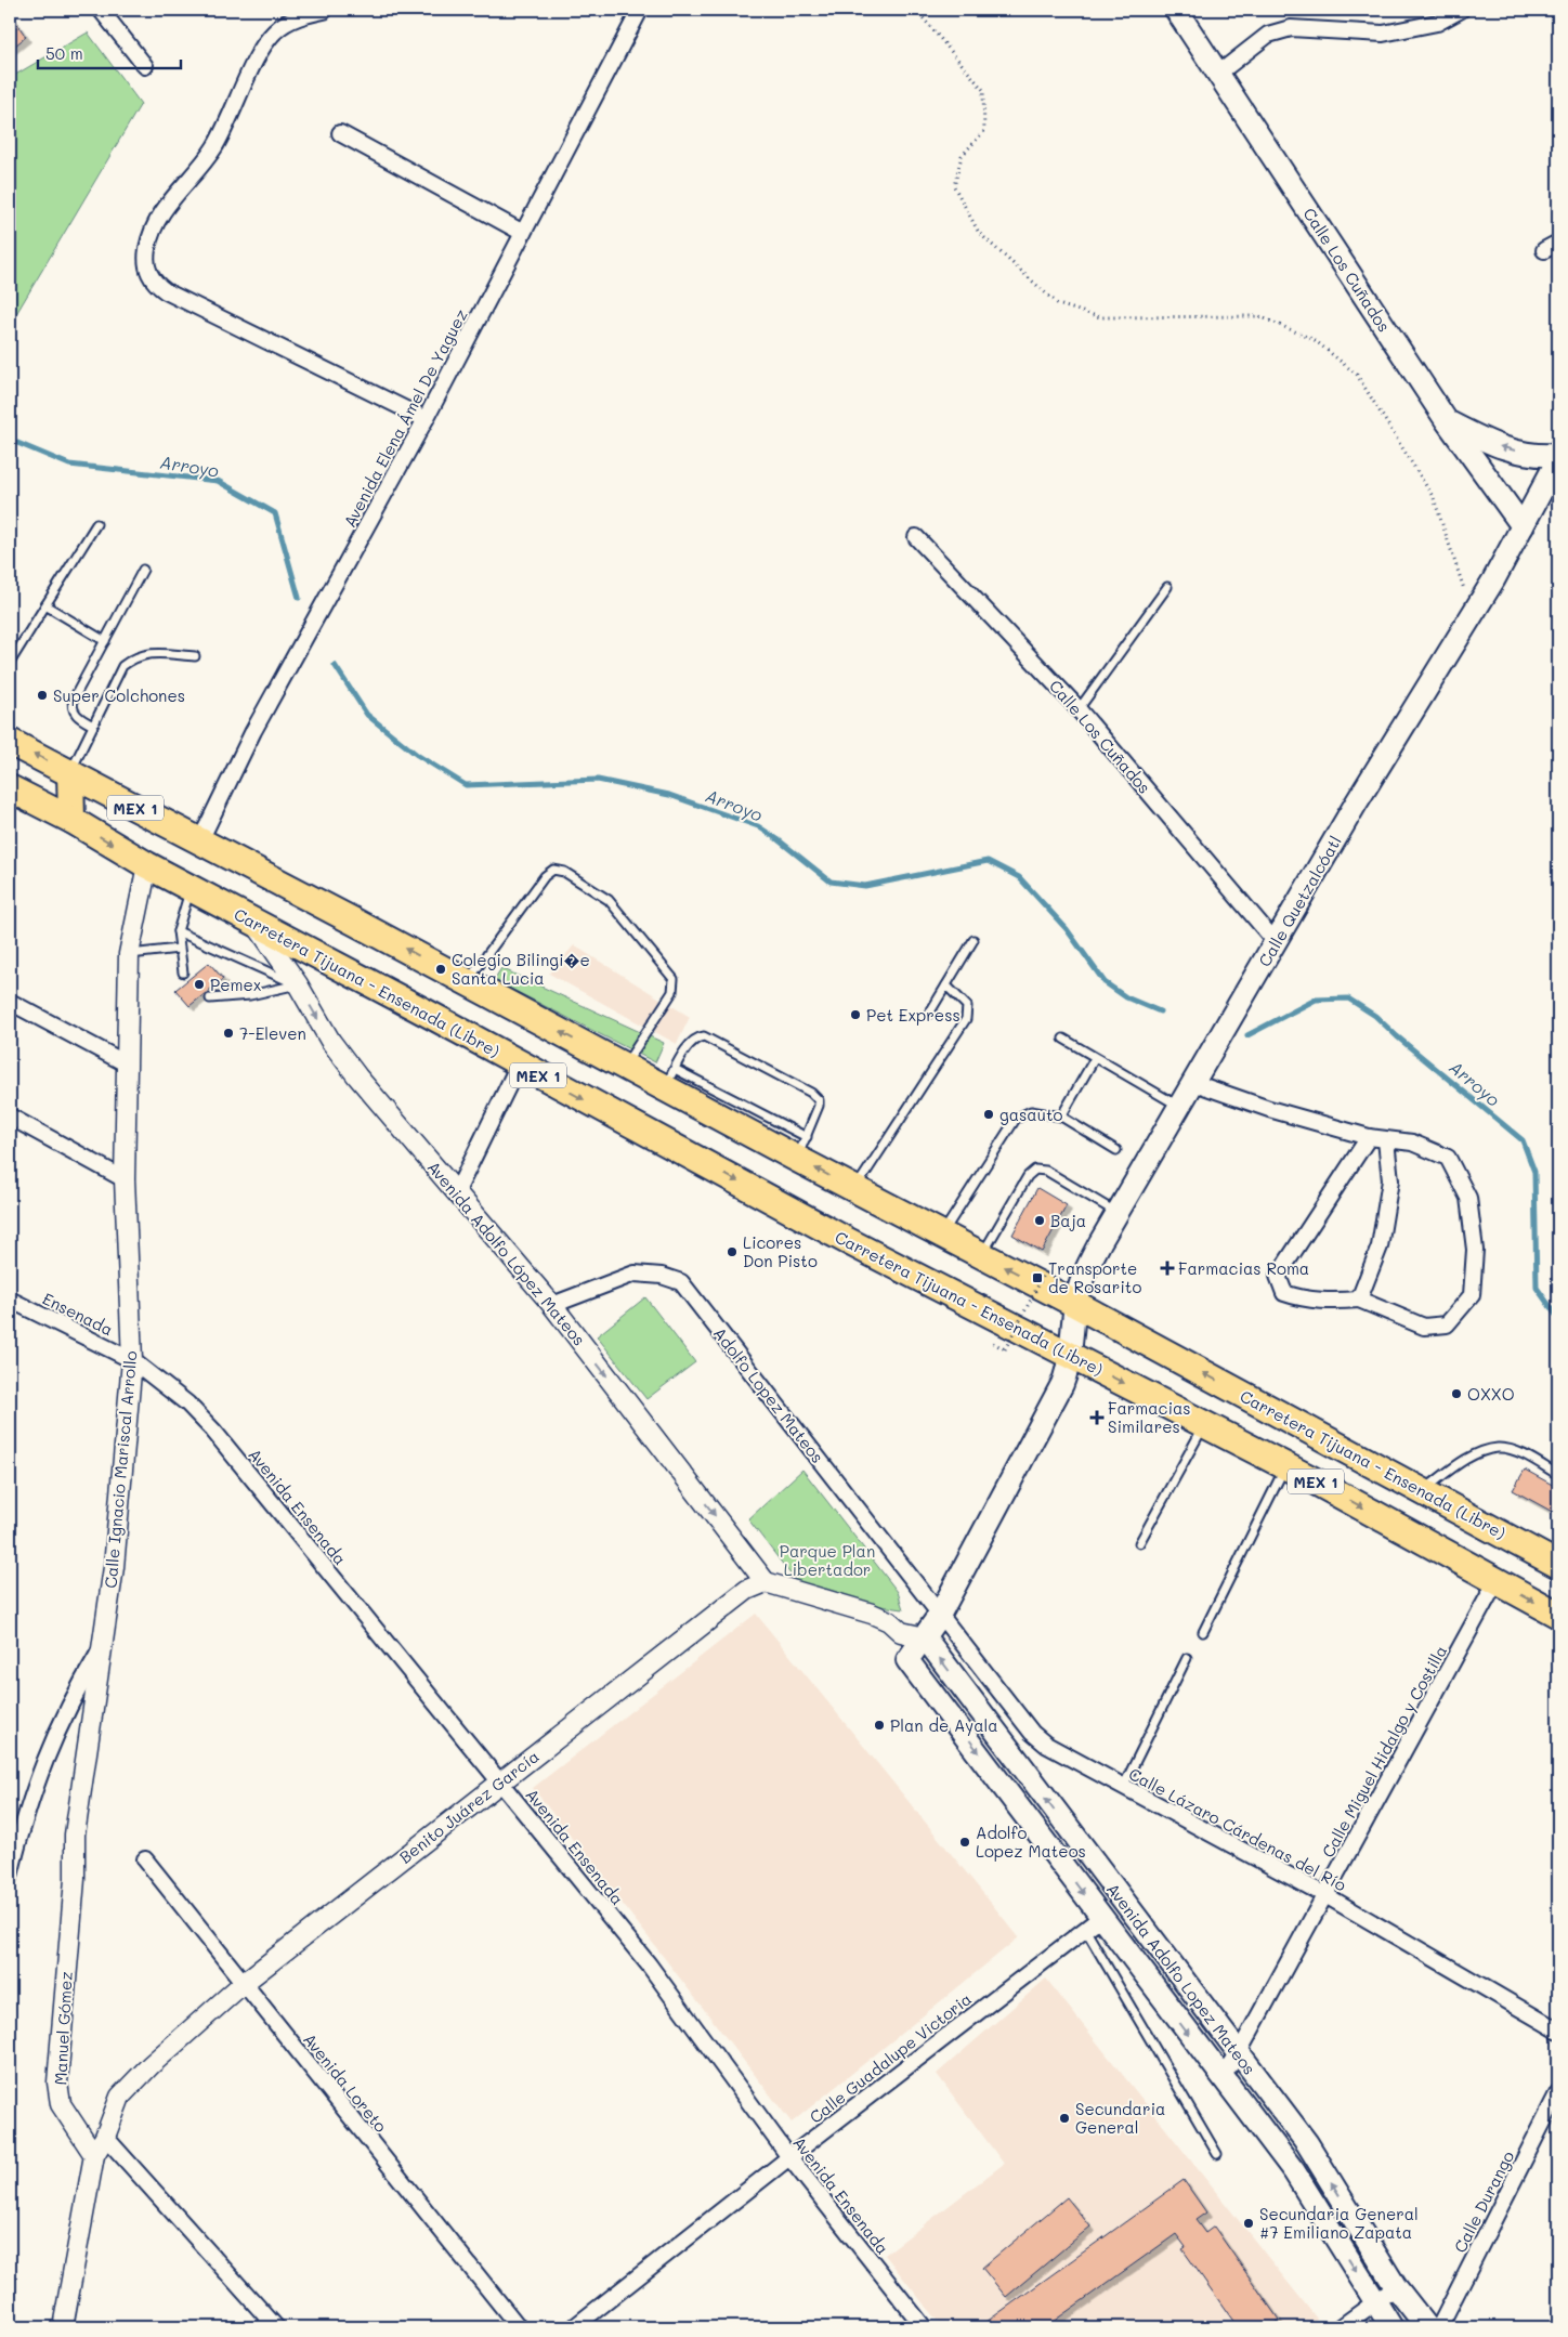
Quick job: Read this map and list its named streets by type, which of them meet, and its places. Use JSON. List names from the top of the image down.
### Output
{
  "streets": {
    "highway": ["MEX 1", "Carretera Tijuana - Ensenada (Libre)"],
    "main road": ["Calle Los Cuñados", "Calle Quetzalcóatl", "Avenida Adolfo Lopez Mateos"],
    "street": [
      "Avenida Elena Ámel De Yaguez",
      "Avenida Adolfo López Mateos",
      "Ensenada",
      "Adolfo Lopez Mateos",
      "Calle Ignacio Mariscal Arrollo",
      "Avenida Ensenada",
      "Calle Miguel Hidalgo y Costilla",
      "Benito Juárez García",
      "Calle Lázaro Cárdenas del Río",
      "Manuel Gómez",
      "Calle Guadalupe Victoria",
      "Avenida Loreto",
      "Calle Durango"
    ]
  },
  "crossings": [
    ["Calle Los Cuñados", "Calle Quetzalcóatl"],
    ["Avenida Elena Ámel De Yaguez", "Carretera Tijuana - Ensenada (Libre)"],
    ["Calle Quetzalcóatl", "Carretera Tijuana - Ensenada (Libre)"],
    ["Carretera Tijuana - Ensenada (Libre)", "Avenida Adolfo López Mateos"],
    ["Carretera Tijuana - Ensenada (Libre)", "Calle Ignacio Mariscal Arrollo"],
    ["Carretera Tijuana - Ensenada (Libre)", "Calle Miguel Hidalgo y Costilla"],
    ["Avenida Adolfo López Mateos", "Adolfo Lopez Mateos"],
    ["Avenida Adolfo López Mateos", "Benito Juárez García"],
    ["Ensenada", "Calle Ignacio Mariscal Arrollo"],
    ["Ensenada", "Avenida Ensenada"],
    ["Adolfo Lopez Mateos", "Calle Lázaro Cárdenas del Río"],
    ["Calle Ignacio Mariscal Arrollo", "Avenida Ensenada"],
    ["Calle Ignacio Mariscal Arrollo", "Manuel Gómez"],
    ["Avenida Ensenada", "Benito Juárez García"],
    ["Avenida Ensenada", "Calle Guadalupe Victoria"],
    ["Calle Miguel Hidalgo y Costilla", "Calle Lázaro Cárdenas del Río"],
    ["Calle Miguel Hidalgo y Costilla", "Avenida Adolfo Lopez Mateos"],
    ["Benito Juárez García", "Manuel Gómez"],
    ["Benito Juárez García", "Avenida Loreto"],
    ["Avenida Adolfo Lopez Mateos", "Calle Guadalupe Victoria"]
  ],
  "one_way": ["Avenida Adolfo López Mateos"],
  "water": ["Arroyo"],
  "parks": ["Parque Plan Libertador"],
  "places": {
    "other": [
      "Super Colchones",
      "Colegio Bilingi�e Santa Lucia",
      "Pemex",
      "Pet Express",
      "7-Eleven",
      "gasauto",
      "Baja",
      "Licores Don Pisto",
      "OXXO",
      "Plan de Ayala",
      "Adolfo Lopez Mateos",
      "Secundaria General",
      "Secundaria General #7 Emiliano Zapata"
    ],
    "health": ["Farmacias Roma", "Farmacias Similares"],
    "transit": ["Transporte de Rosarito"]
  },
  "scale_bar": "50 m"
}
